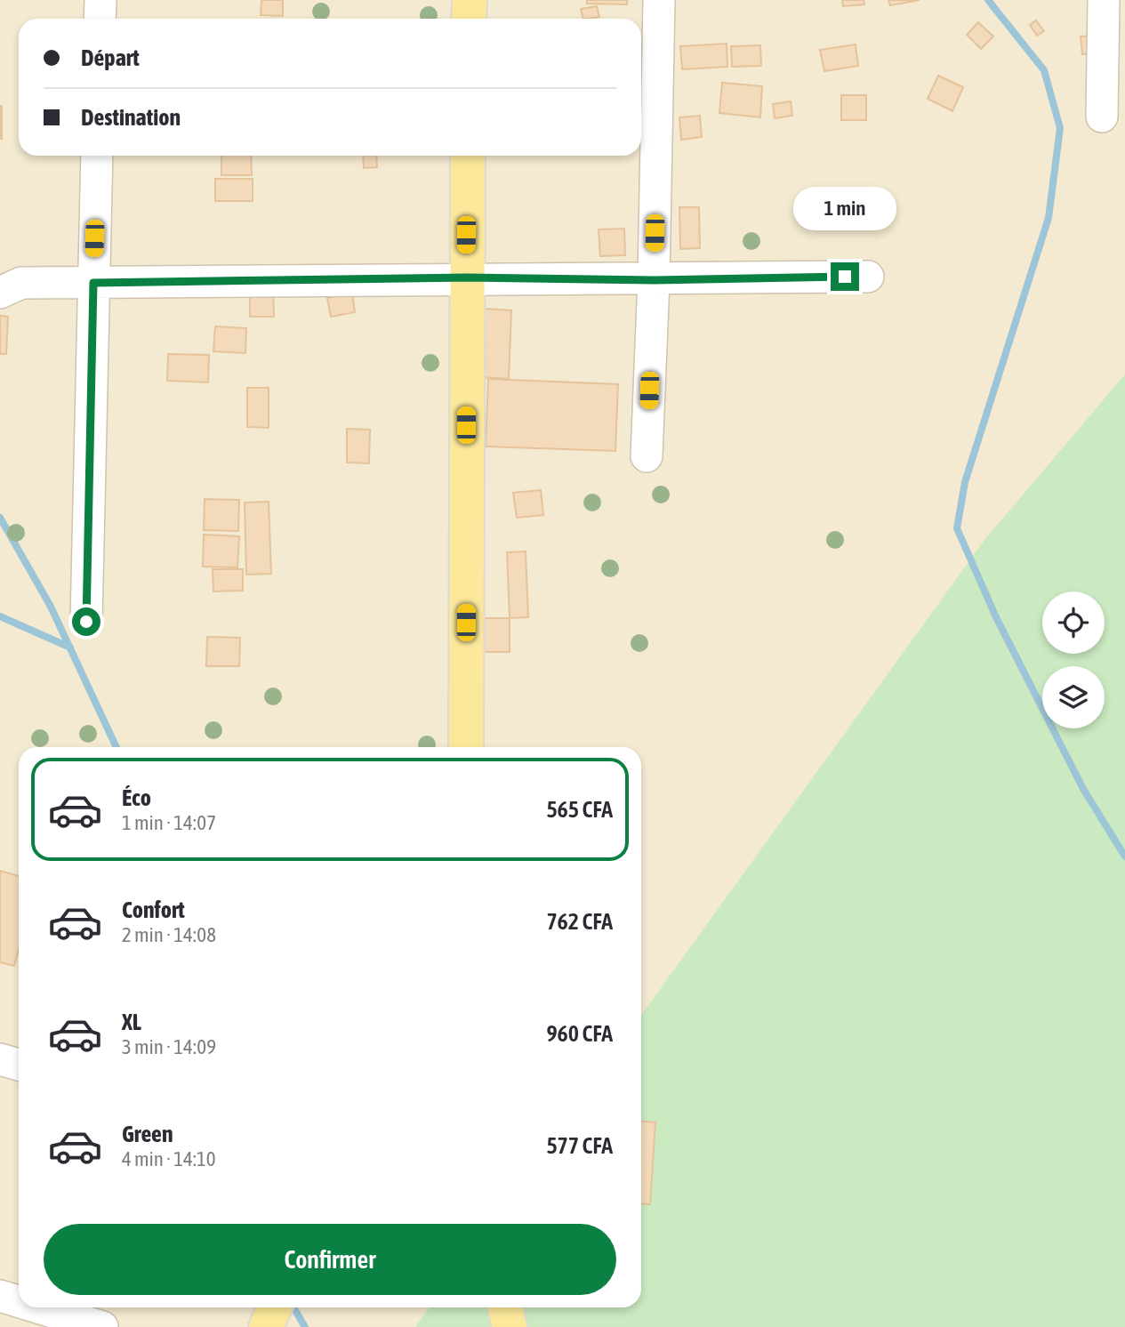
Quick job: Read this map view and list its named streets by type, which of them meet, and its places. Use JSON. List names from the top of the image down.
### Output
{
  "page": {
    "banner": ["Départ", "Destination"],
    "bubble": "1 min",
    "list": [
      {
        "name": "Éco",
        "note": "1 min · 14:07",
        "value": "565 CFA"
      },
      {
        "name": "Confort",
        "note": "2 min · 14:08",
        "value": "762 CFA"
      },
      {
        "name": "XL",
        "note": "3 min · 14:09",
        "value": "960 CFA"
      },
      {
        "name": "Green",
        "note": "4 min · 14:10",
        "value": "577 CFA"
      }
    ],
    "buttons": "Confirmer"
  }
}
